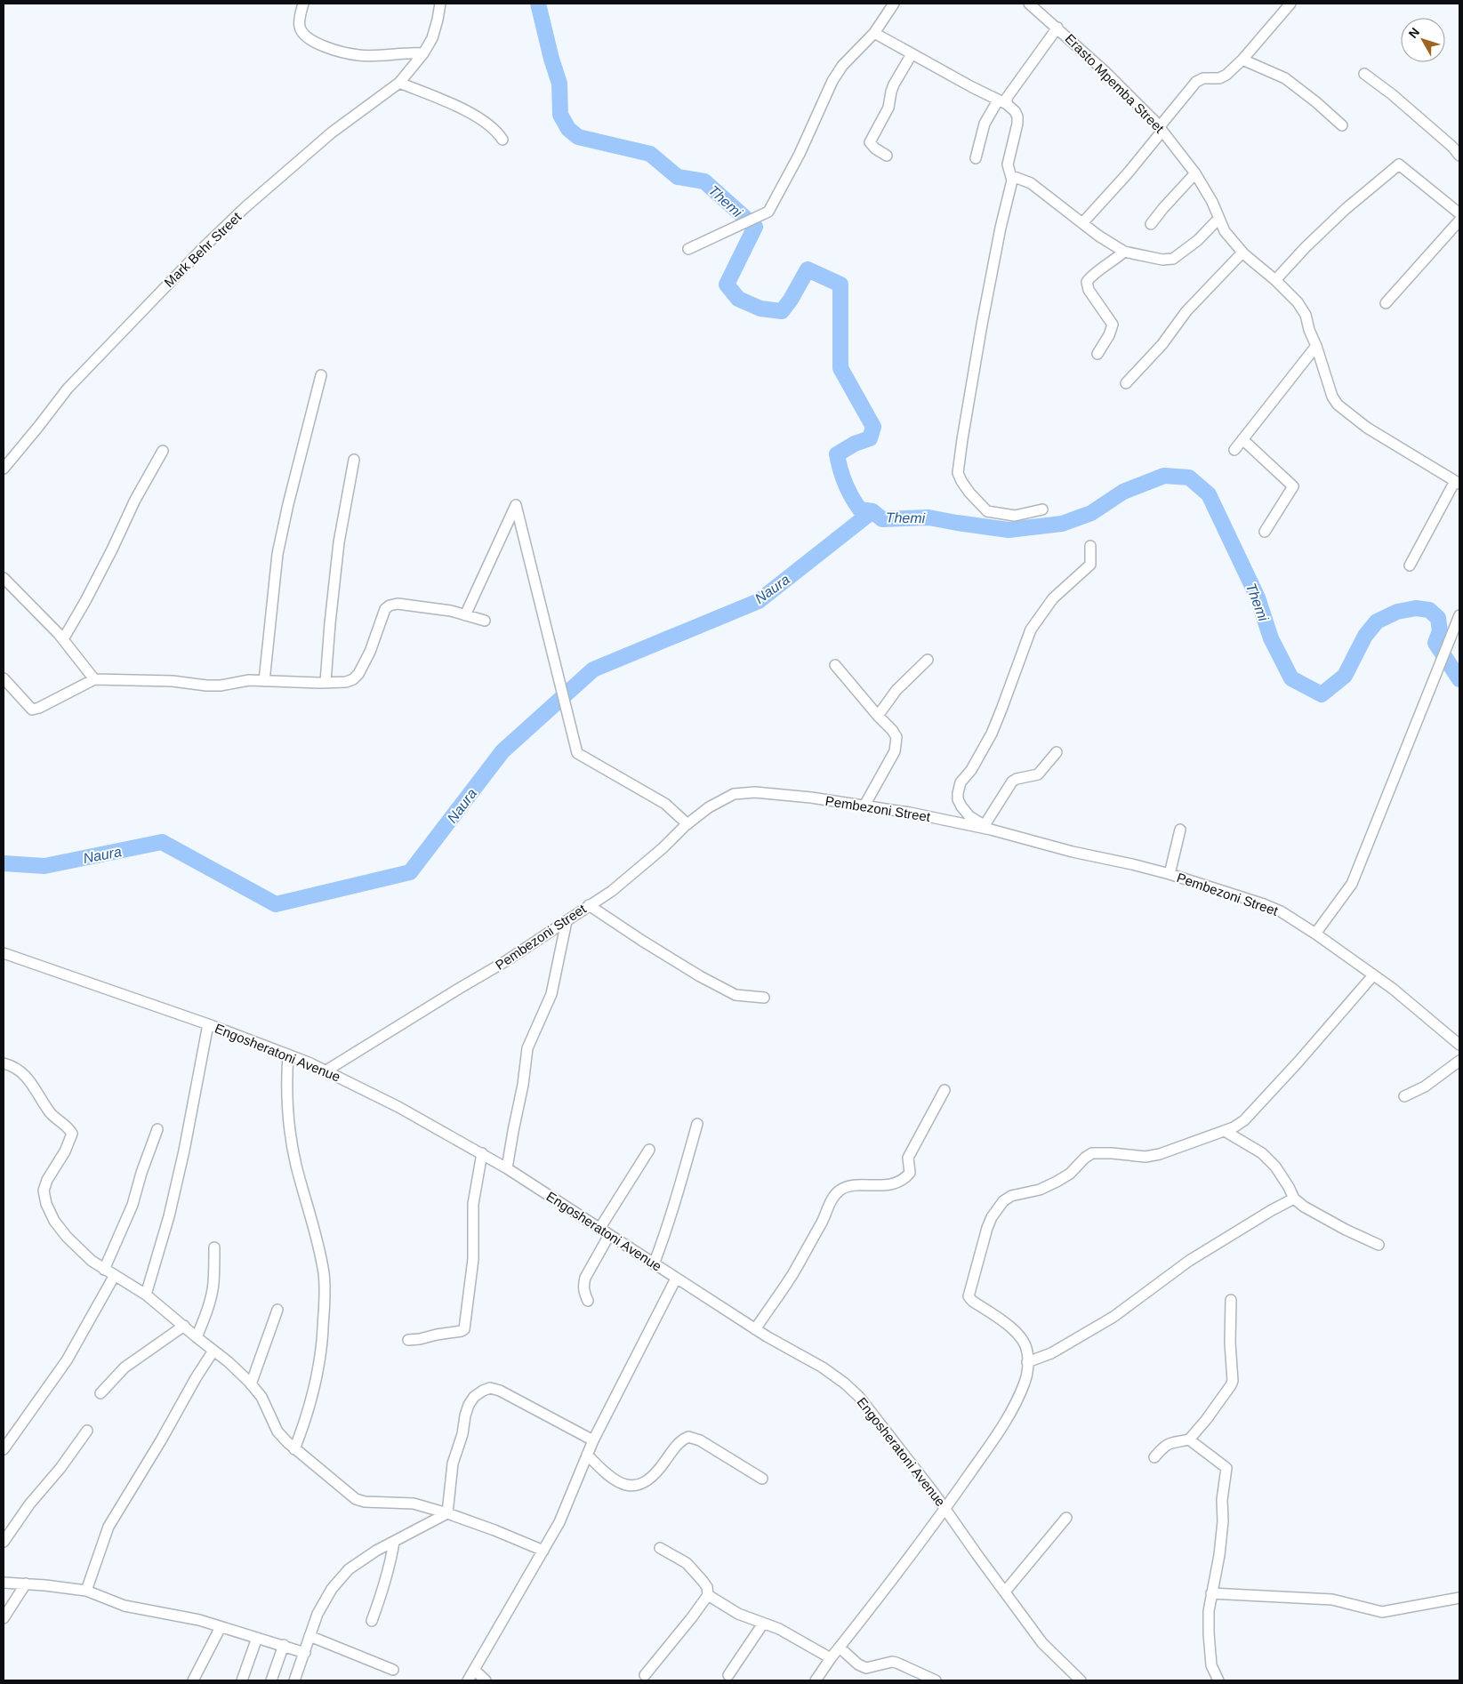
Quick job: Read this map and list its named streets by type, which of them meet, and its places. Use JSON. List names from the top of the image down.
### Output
{
  "streets": {
    "street": [
      "Erasto Mpemba Street",
      "Mark Behr Street",
      "Pembezoni Street",
      "Engosheratoni Avenue"
    ]
  },
  "crossings": [
    ["Pembezoni Street", "Engosheratoni Avenue"]
  ],
  "water": ["Themi", "Naura"],
  "north": "top left"
}
